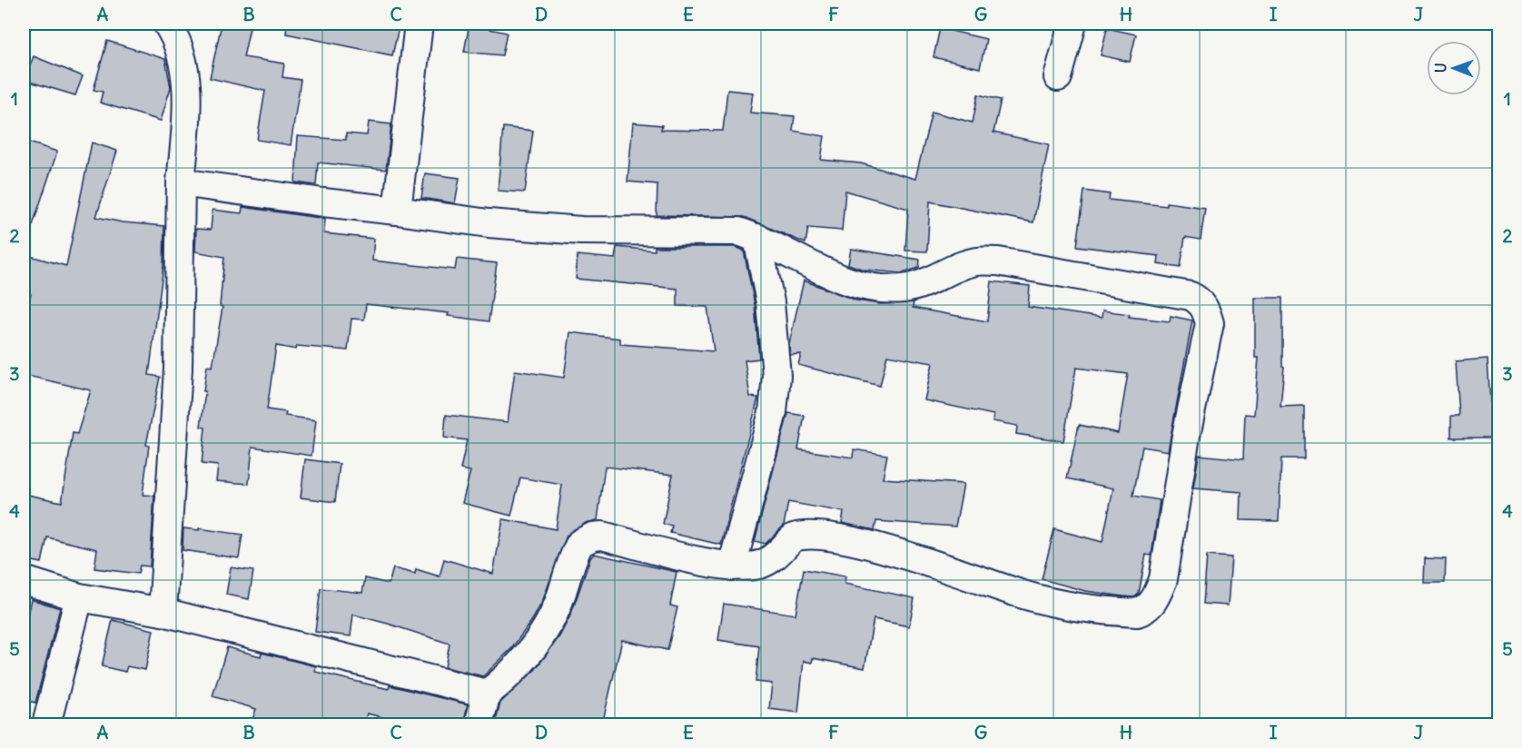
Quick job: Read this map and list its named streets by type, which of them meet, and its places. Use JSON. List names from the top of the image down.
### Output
{
  "north": "left",
  "grid": {
    "columns": [
      "A",
      "B",
      "C",
      "D",
      "E",
      "F",
      "G",
      "H",
      "I",
      "J"
    ],
    "rows": [
      "1",
      "2",
      "3",
      "4",
      "5"
    ]
  }
}
